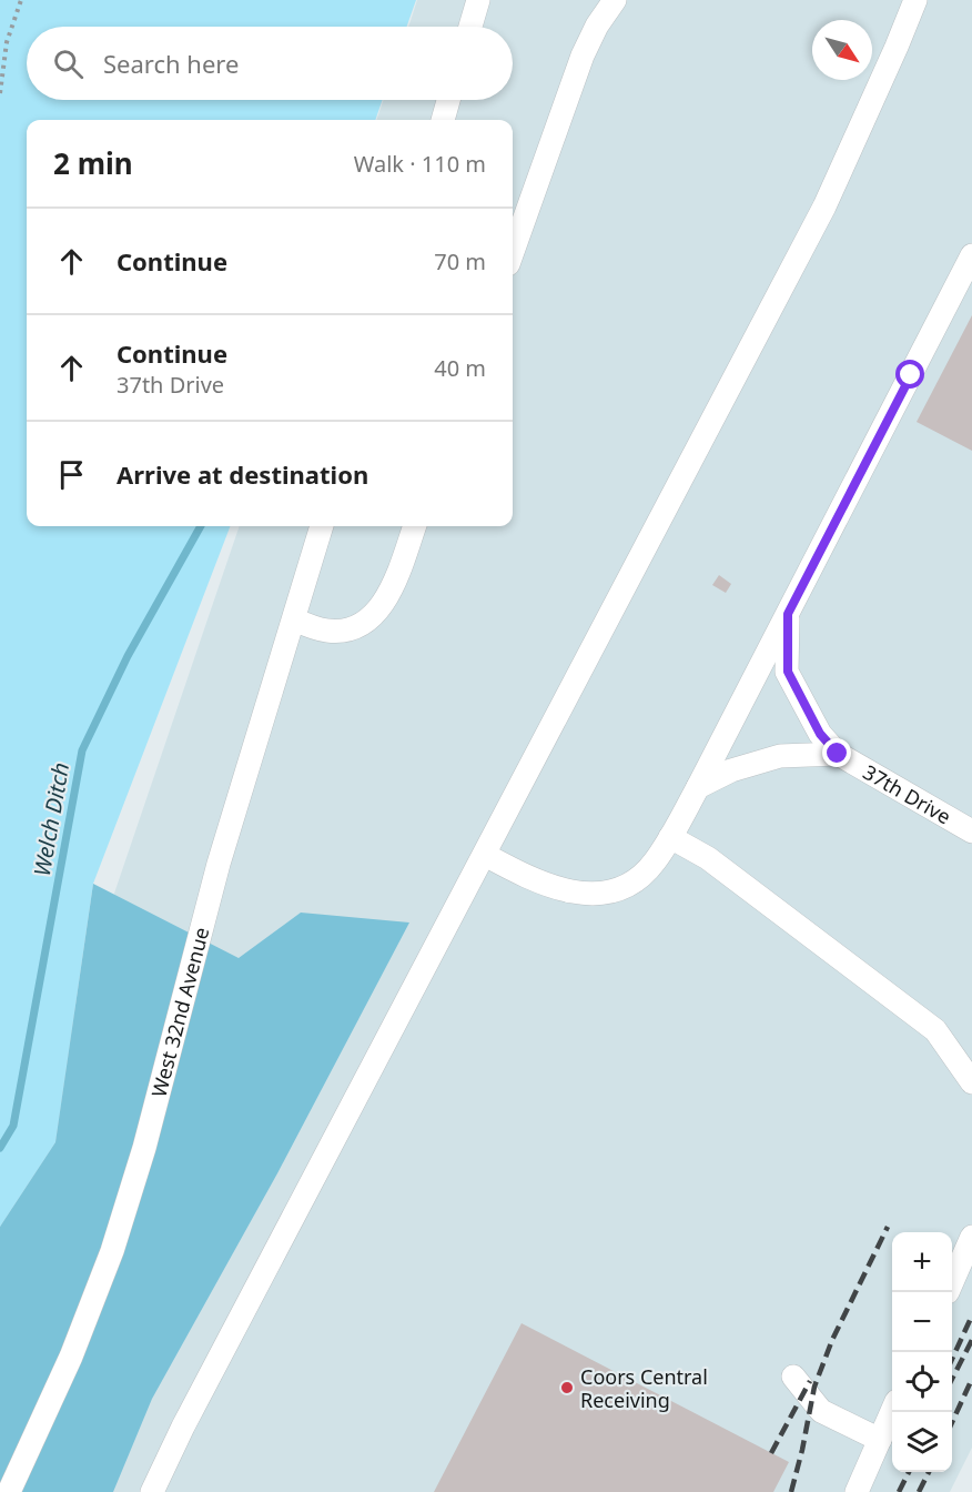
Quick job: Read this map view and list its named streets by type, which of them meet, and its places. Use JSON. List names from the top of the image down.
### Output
{
  "streets": {
    "street": ["37th Drive", "West 32nd Avenue"]
  },
  "water": ["Welch Ditch"],
  "places": ["Coors Central Receiving"],
  "north": "bottom right",
  "page": {
    "search": "Search here",
    "heading": ["2 min", "Walk · 110 m"],
    "list": [
      ["Continue", "70 m"],
      ["Continue", "37th Drive", "40 m"],
      "Arrive at destination"
    ],
    "map_buttons": ["+", "−"]
  }
}
